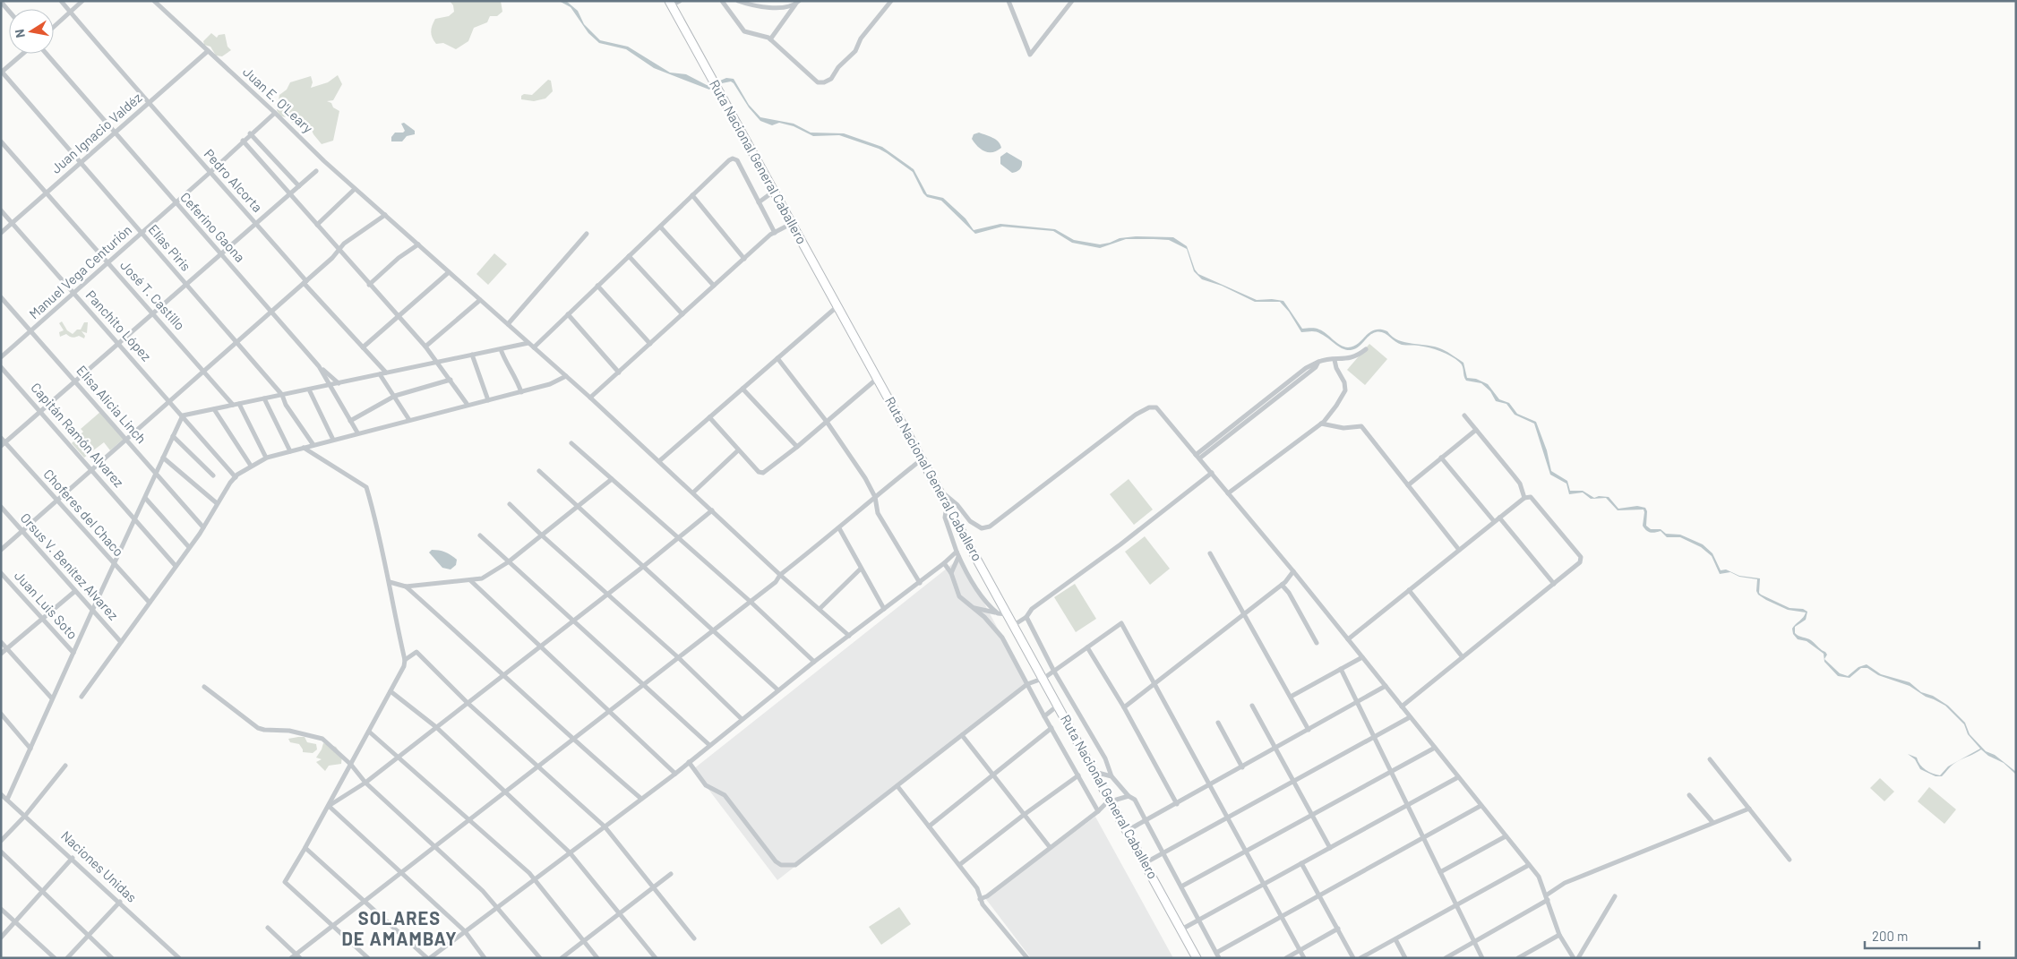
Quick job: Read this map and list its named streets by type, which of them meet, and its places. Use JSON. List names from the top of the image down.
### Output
{
  "streets": {
    "highway": ["Ruta Nacional General Caballero"],
    "street": [
      "Juan E. O'Leary",
      "Juan Ignacio Valdéz",
      "Pedro Alcorta",
      "Ceferino Gaona",
      "Elías Piris",
      "Manuel Vega Centurión",
      "José T. Castillo",
      "Panchito López",
      "Elisa Alicia Linch",
      "Capitán Ramón Alvarez",
      "Choferes del Chaco",
      "Orsus V. Benítez Alvarez",
      "Juan Luis Soto",
      "Naciones Unidas"
    ]
  },
  "crossings": [
    ["Juan E. O'Leary", "Juan Ignacio Valdéz"],
    ["Juan E. O'Leary", "Manuel Vega Centurión"],
    ["Juan Ignacio Valdéz", "Pedro Alcorta"],
    ["Juan Ignacio Valdéz", "Ceferino Gaona"],
    ["Juan Ignacio Valdéz", "Elías Piris"],
    ["Juan Ignacio Valdéz", "José T. Castillo"],
    ["Juan Ignacio Valdéz", "Panchito López"],
    ["Pedro Alcorta", "Manuel Vega Centurión"],
    ["Ceferino Gaona", "Manuel Vega Centurión"],
    ["Elías Piris", "Manuel Vega Centurión"],
    ["Manuel Vega Centurión", "José T. Castillo"],
    ["Manuel Vega Centurión", "Panchito López"],
    ["Manuel Vega Centurión", "Elisa Alicia Linch"]
  ],
  "districts": ["SOLARES DE AMAMBAY"],
  "scale_bar": "200 m",
  "north": "left"
}
